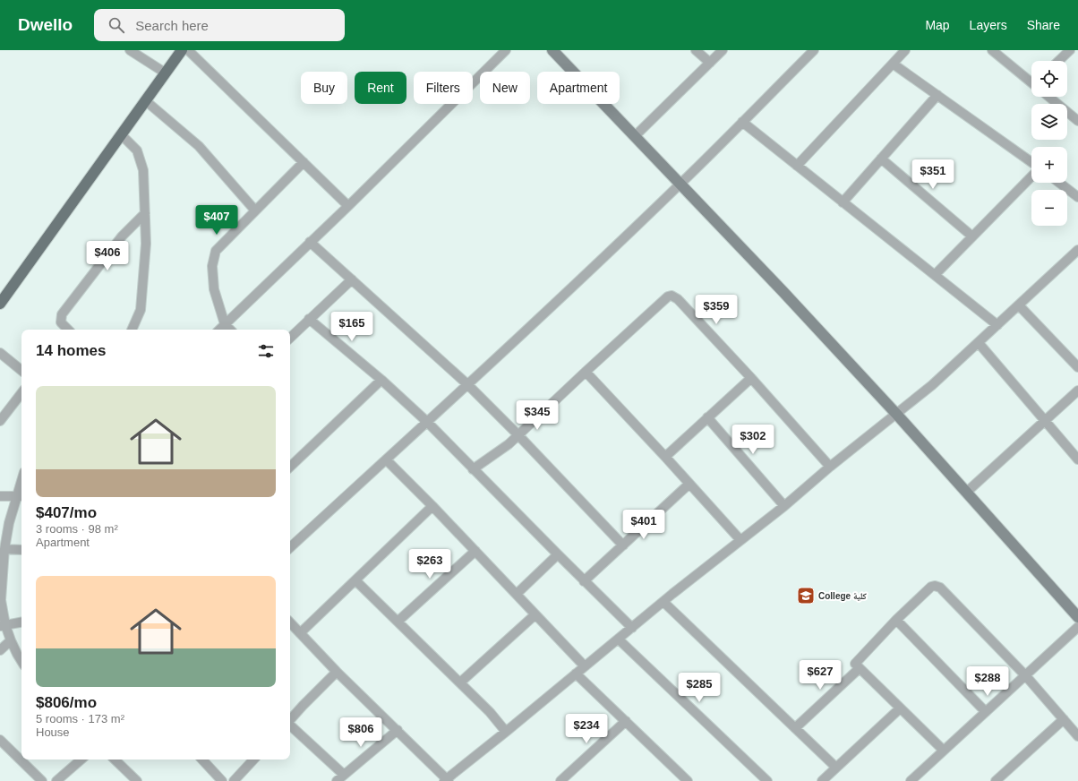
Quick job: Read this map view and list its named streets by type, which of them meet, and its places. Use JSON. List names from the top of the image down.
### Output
{
  "places": {
    "school or university": ["College كلية"]
  },
  "page": {
    "header": "Dwello",
    "search": "Search here",
    "nav": ["Map", "Layers", "Share"],
    "map_buttons": ["+", "−"],
    "chip": [
      "Buy",
      "Rent",
      "Filters",
      "New",
      "Apartment"
    ],
    "price": [
      "$351",
      "$407",
      "$406",
      "$359",
      "$165",
      "$345",
      "$302",
      "$401",
      "$263",
      "$627",
      "$288",
      "$285",
      "$234",
      "$806"
    ],
    "heading": "14 homes",
    "list": [
      {
        "name": "$407/mo",
        "note": "3 rooms · 98 m² · Apartment"
      },
      {
        "name": "$806/mo",
        "note": "5 rooms · 173 m² · House"
      }
    ]
  }
}
